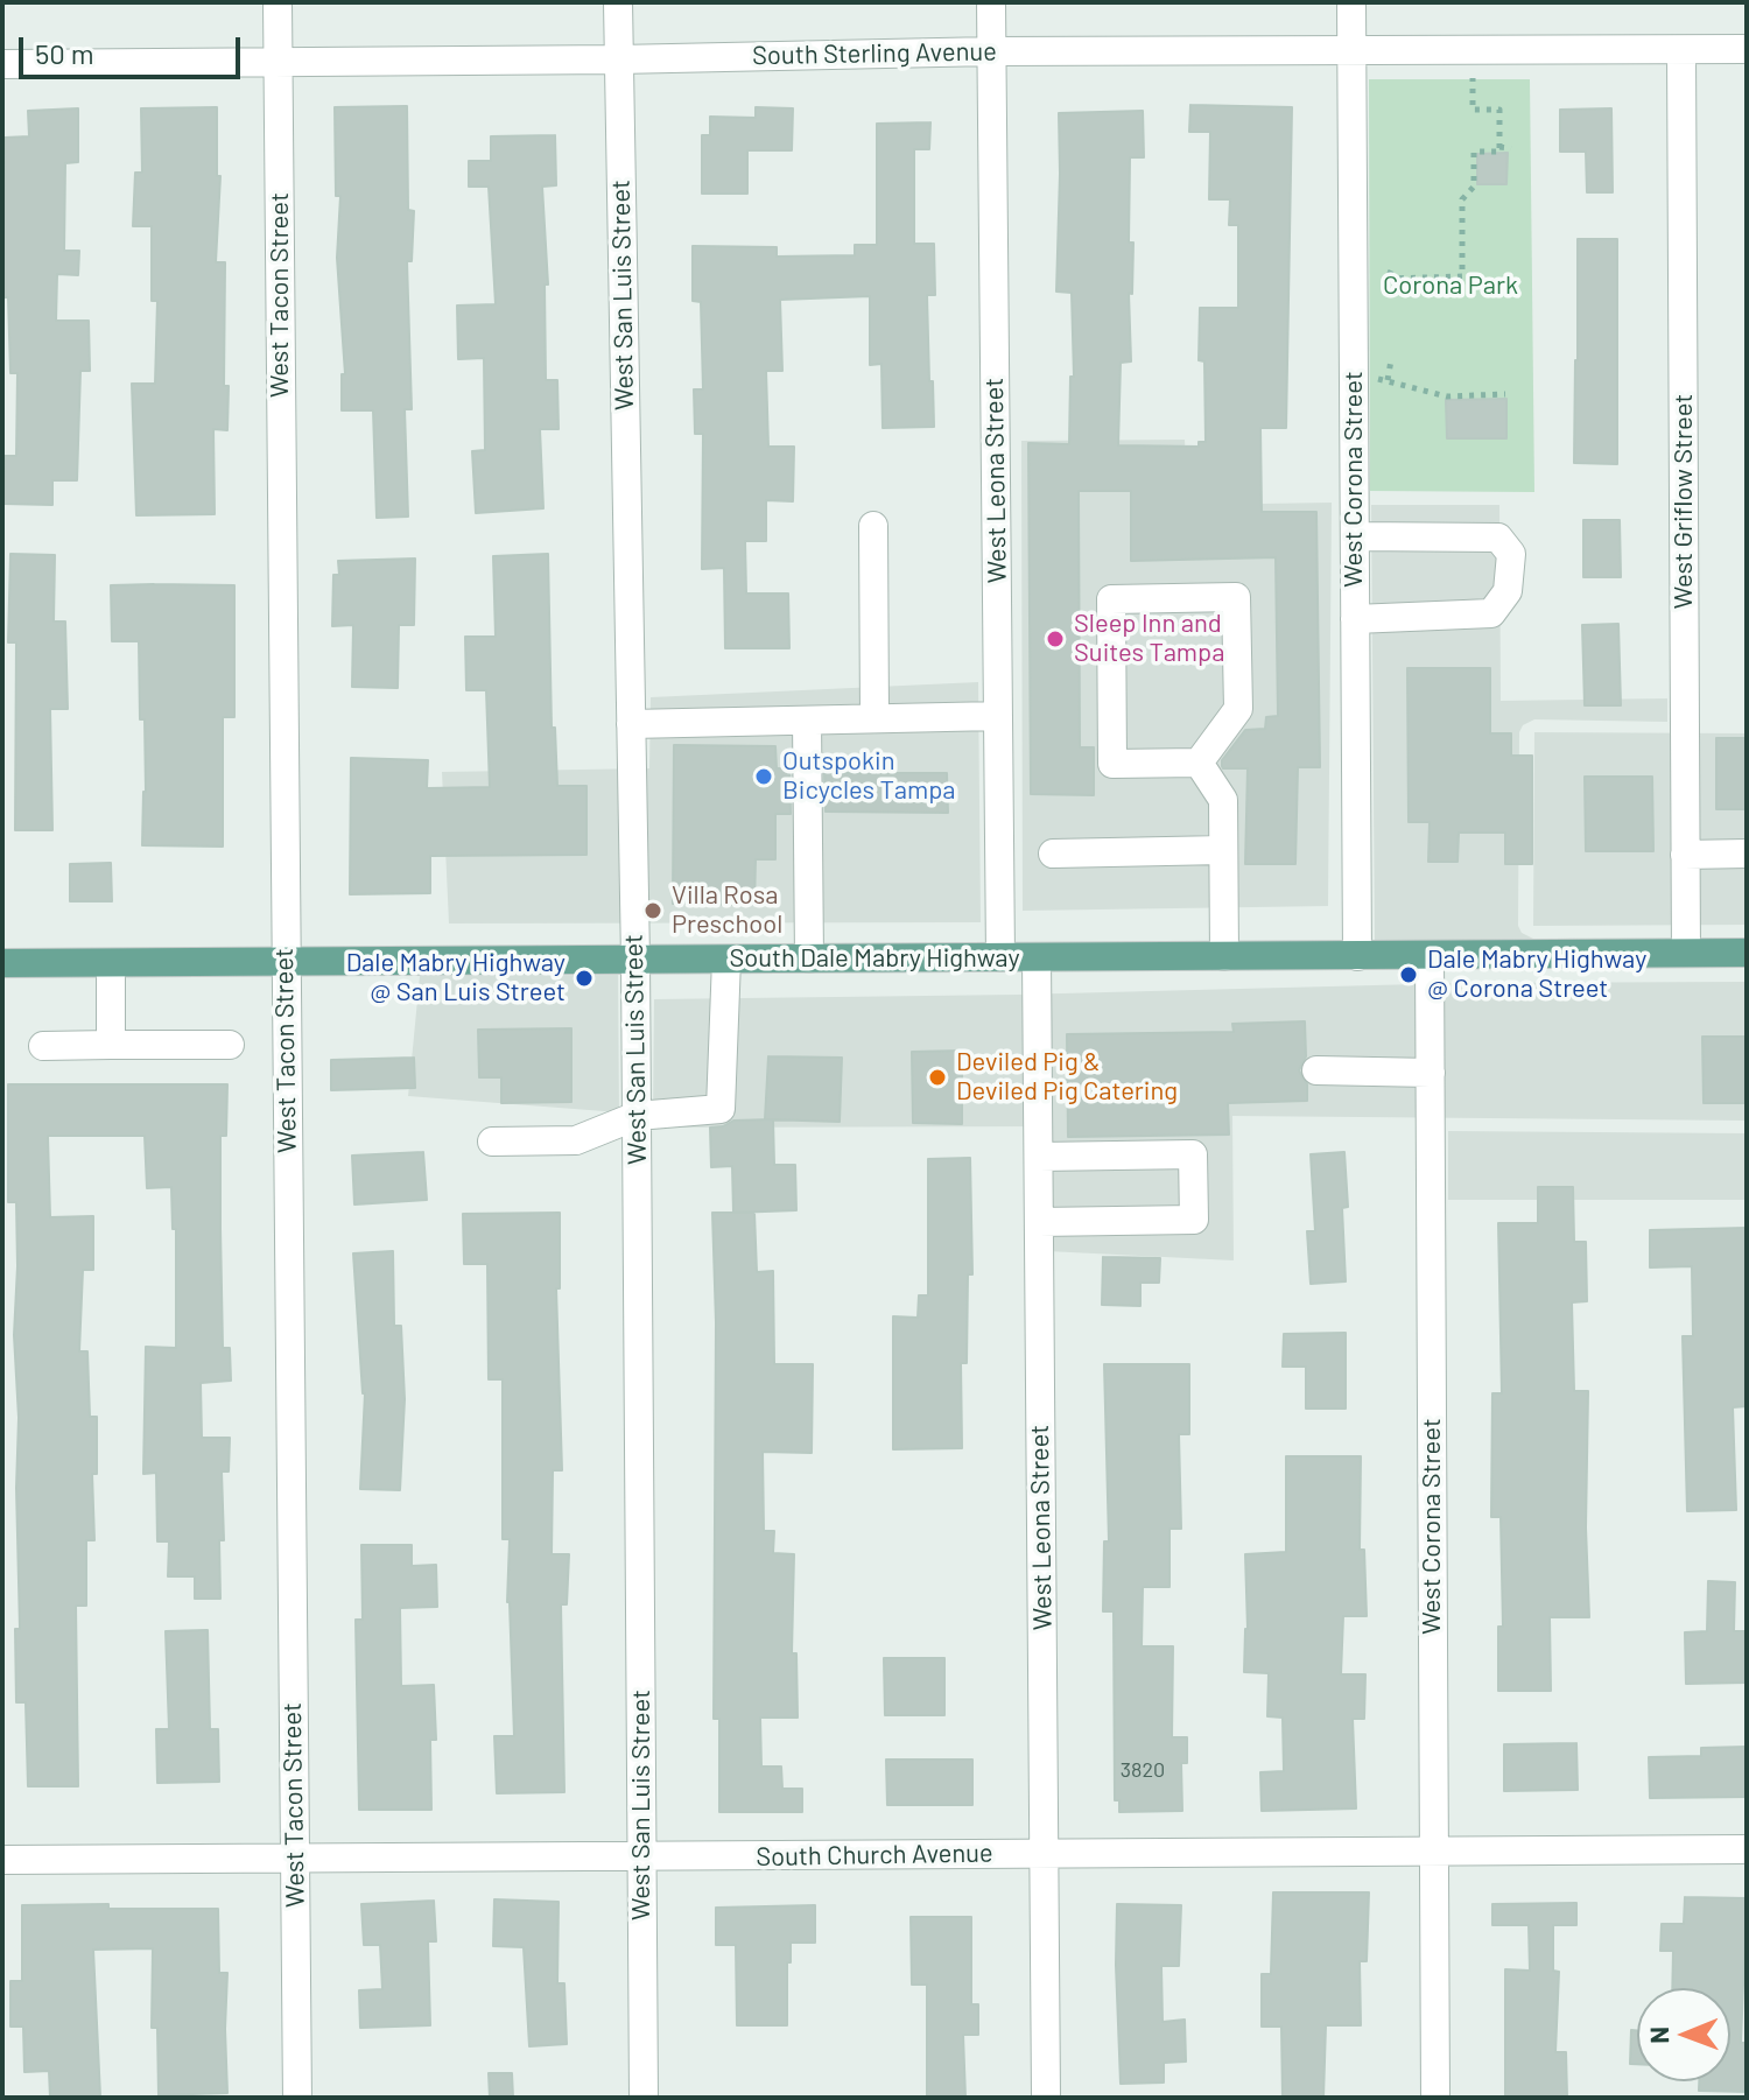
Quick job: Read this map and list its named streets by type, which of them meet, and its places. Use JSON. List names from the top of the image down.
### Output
{
  "streets": {
    "main road": ["South Dale Mabry Highway"],
    "street": [
      "South Sterling Avenue",
      "West Tacon Street",
      "West San Luis Street",
      "West Corona Street",
      "West Leona Street",
      "West Griflow Street",
      "South Church Avenue"
    ]
  },
  "crossings": [
    ["South Sterling Avenue", "West Tacon Street"],
    ["South Sterling Avenue", "West San Luis Street"],
    ["South Sterling Avenue", "West Corona Street"],
    ["South Sterling Avenue", "West Leona Street"],
    ["South Sterling Avenue", "West Griflow Street"],
    ["West Tacon Street", "South Dale Mabry Highway"],
    ["West Tacon Street", "South Church Avenue"],
    ["West San Luis Street", "South Dale Mabry Highway"],
    ["West San Luis Street", "South Church Avenue"],
    ["West Corona Street", "South Dale Mabry Highway"],
    ["West Corona Street", "South Church Avenue"],
    ["West Leona Street", "South Dale Mabry Highway"],
    ["West Leona Street", "South Church Avenue"],
    ["West Griflow Street", "South Dale Mabry Highway"]
  ],
  "parks": ["Corona Park"],
  "places": [
    "Sleep Inn and Suites Tampa",
    "Outspokin Bicycles Tampa",
    "Villa Rosa Preschool",
    "Dale Mabry Highway @ Corona Street",
    "Dale Mabry Highway @ San Luis Street",
    "Deviled Pig & Deviled Pig Catering"
  ],
  "house_numbers": ["3820"],
  "scale_bar": "50 m",
  "north": "left"
}
